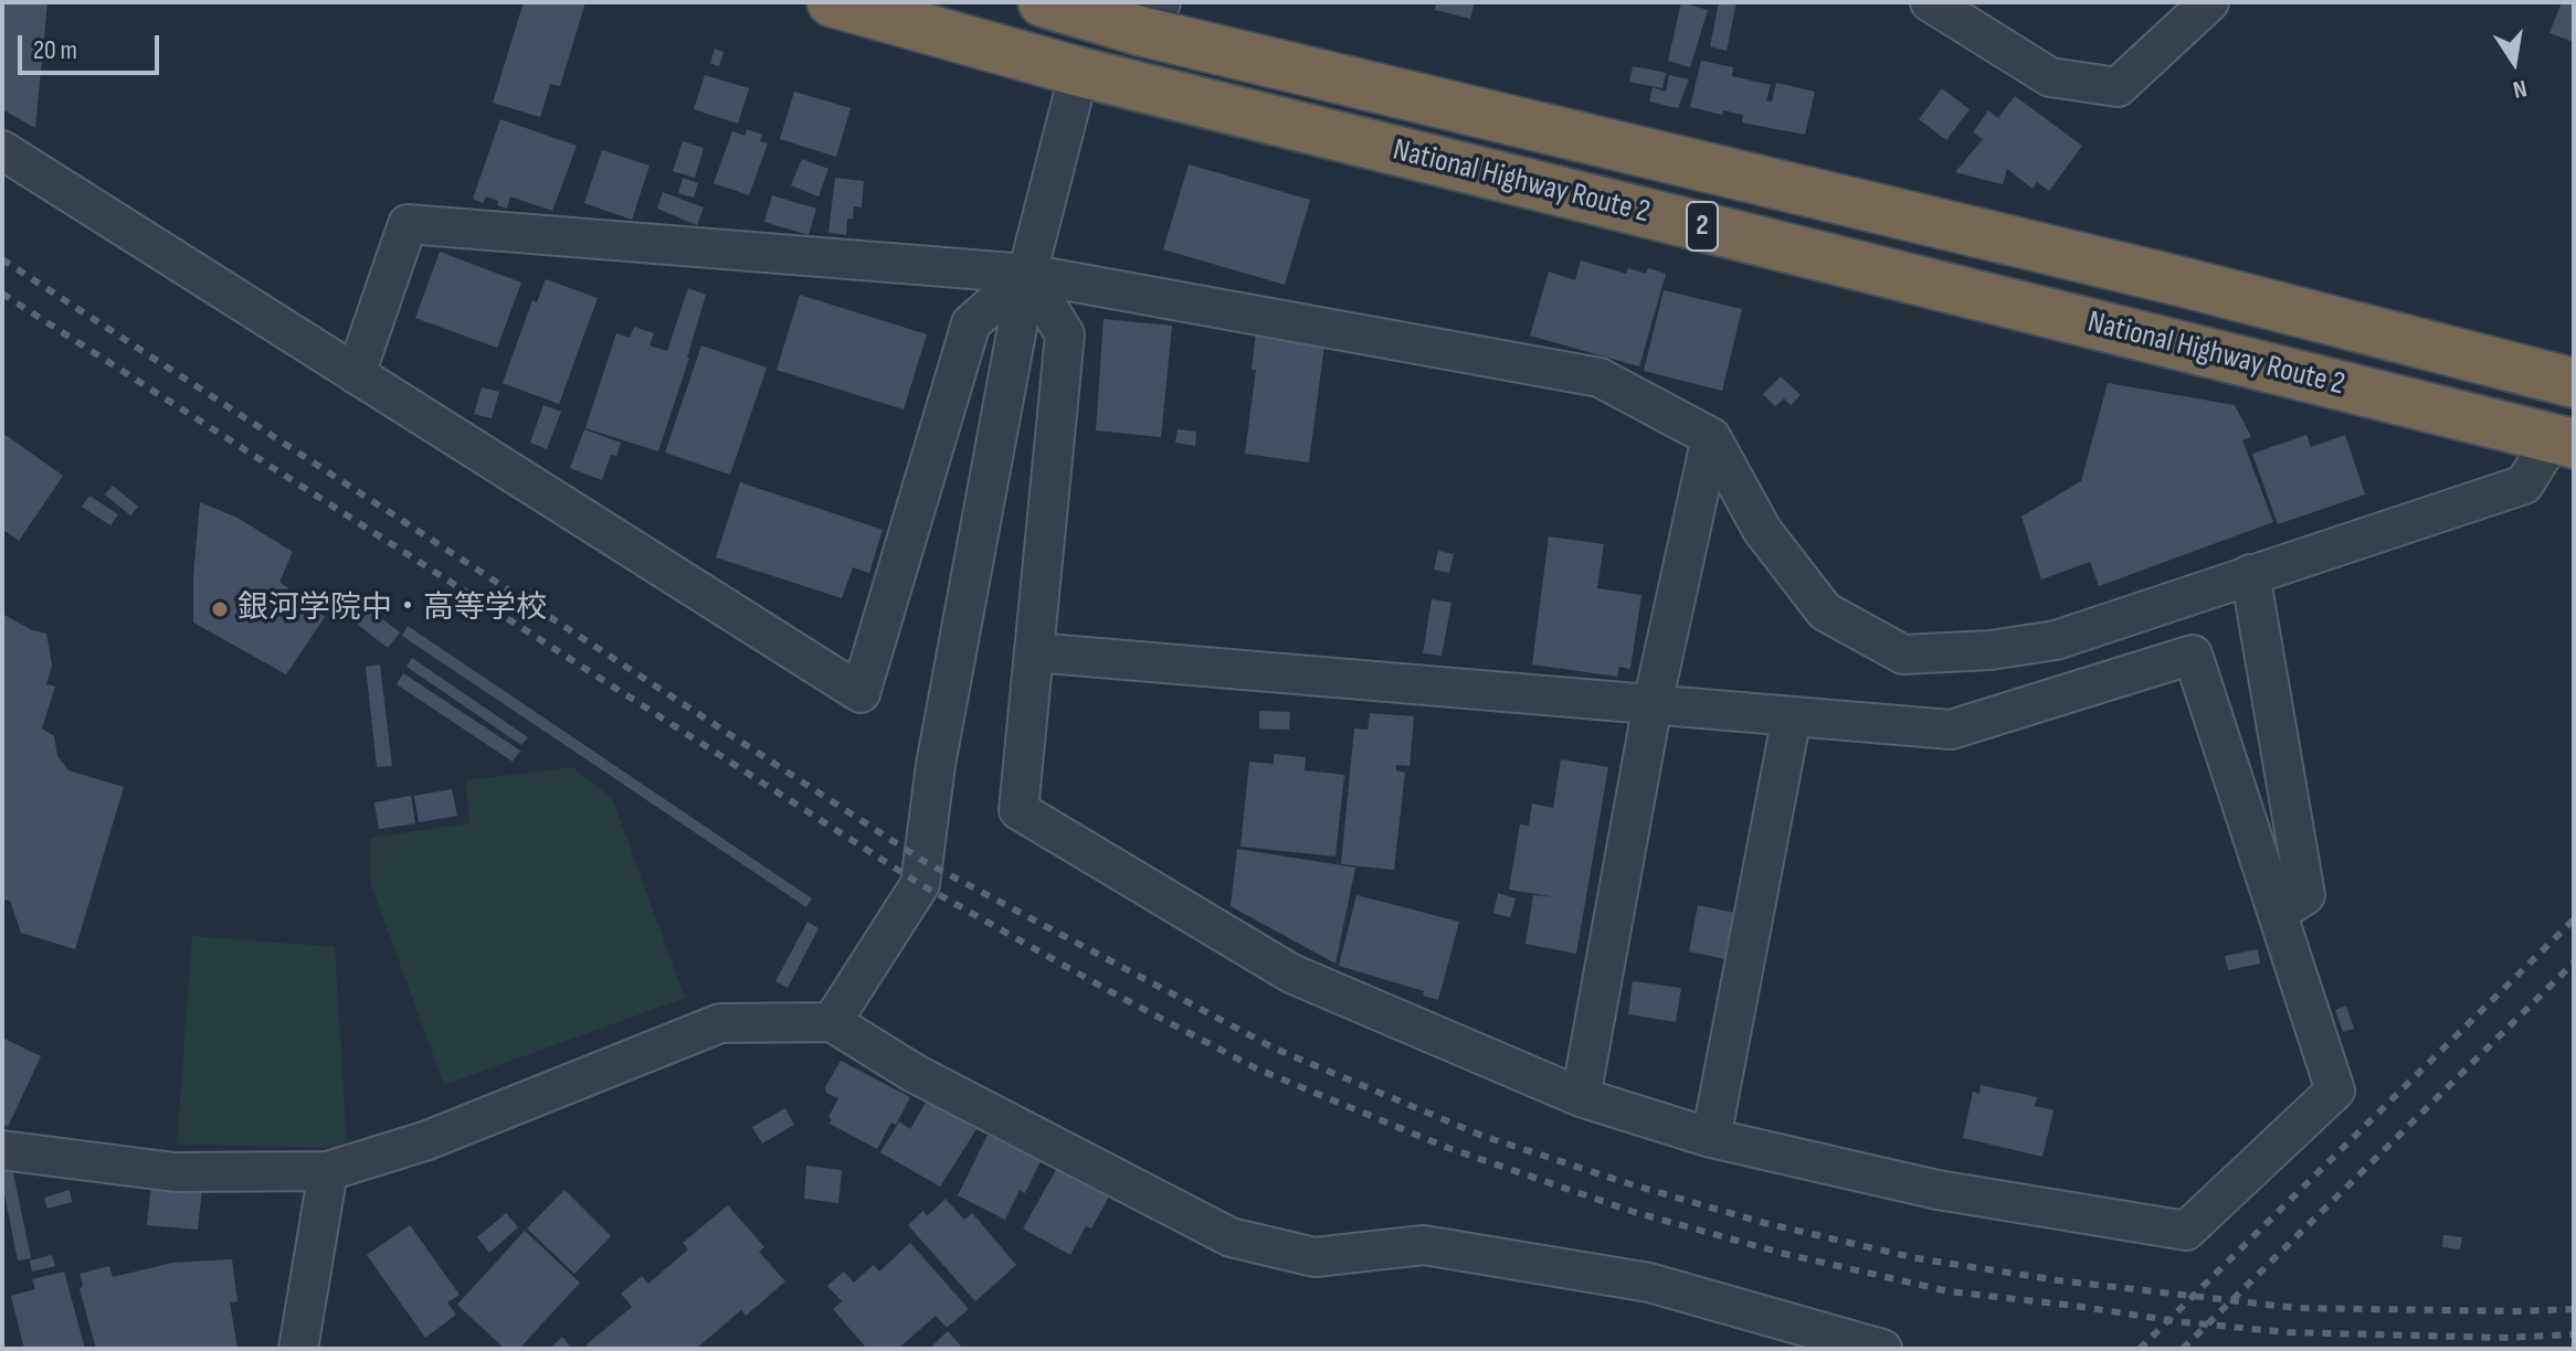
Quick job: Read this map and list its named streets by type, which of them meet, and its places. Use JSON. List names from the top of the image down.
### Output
{
  "streets": {
    "highway": ["National Highway Route 2", "2"]
  },
  "places": ["銀河学院中・高等学校"],
  "scale_bar": "20 m",
  "north": "bottom"
}
